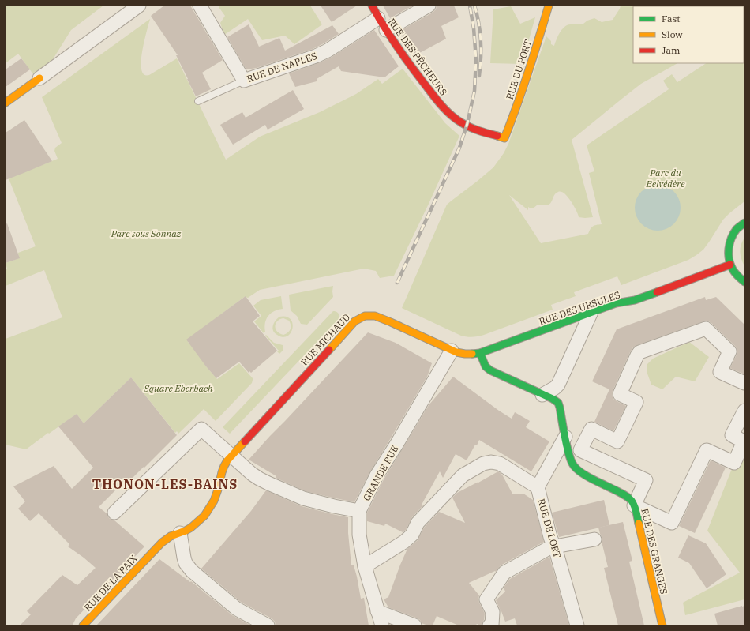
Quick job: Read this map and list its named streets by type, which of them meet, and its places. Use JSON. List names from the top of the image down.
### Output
{
  "streets": {
    "street": [
      "RUE DES PÊCHEURS",
      "RUE DE NAPLES",
      "RUE DU PORT",
      "RUE DES URSULES",
      "RUE MICHAUD",
      "GRANDE RUE",
      "RUE DE LORT",
      "RUE DES GRANGES",
      "RUE DE LA PAIX"
    ]
  },
  "crossings": [
    ["RUE DES PÊCHEURS", "RUE DE NAPLES"],
    ["RUE DES PÊCHEURS", "RUE DU PORT"],
    ["RUE DES URSULES", "RUE MICHAUD"],
    ["RUE DES URSULES", "GRANDE RUE"],
    ["RUE DES URSULES", "RUE DES GRANGES"],
    ["RUE MICHAUD", "GRANDE RUE"],
    ["RUE MICHAUD", "RUE DE LA PAIX"],
    ["RUE DE LORT", "RUE DES GRANGES"]
  ],
  "districts": ["THONON-LES-BAINS"],
  "parks": ["Parc du Belvédère", "Parc sous Sonnaz", "Square Eberbach"],
  "legend": ["Fast", "Slow", "Jam"]
}
